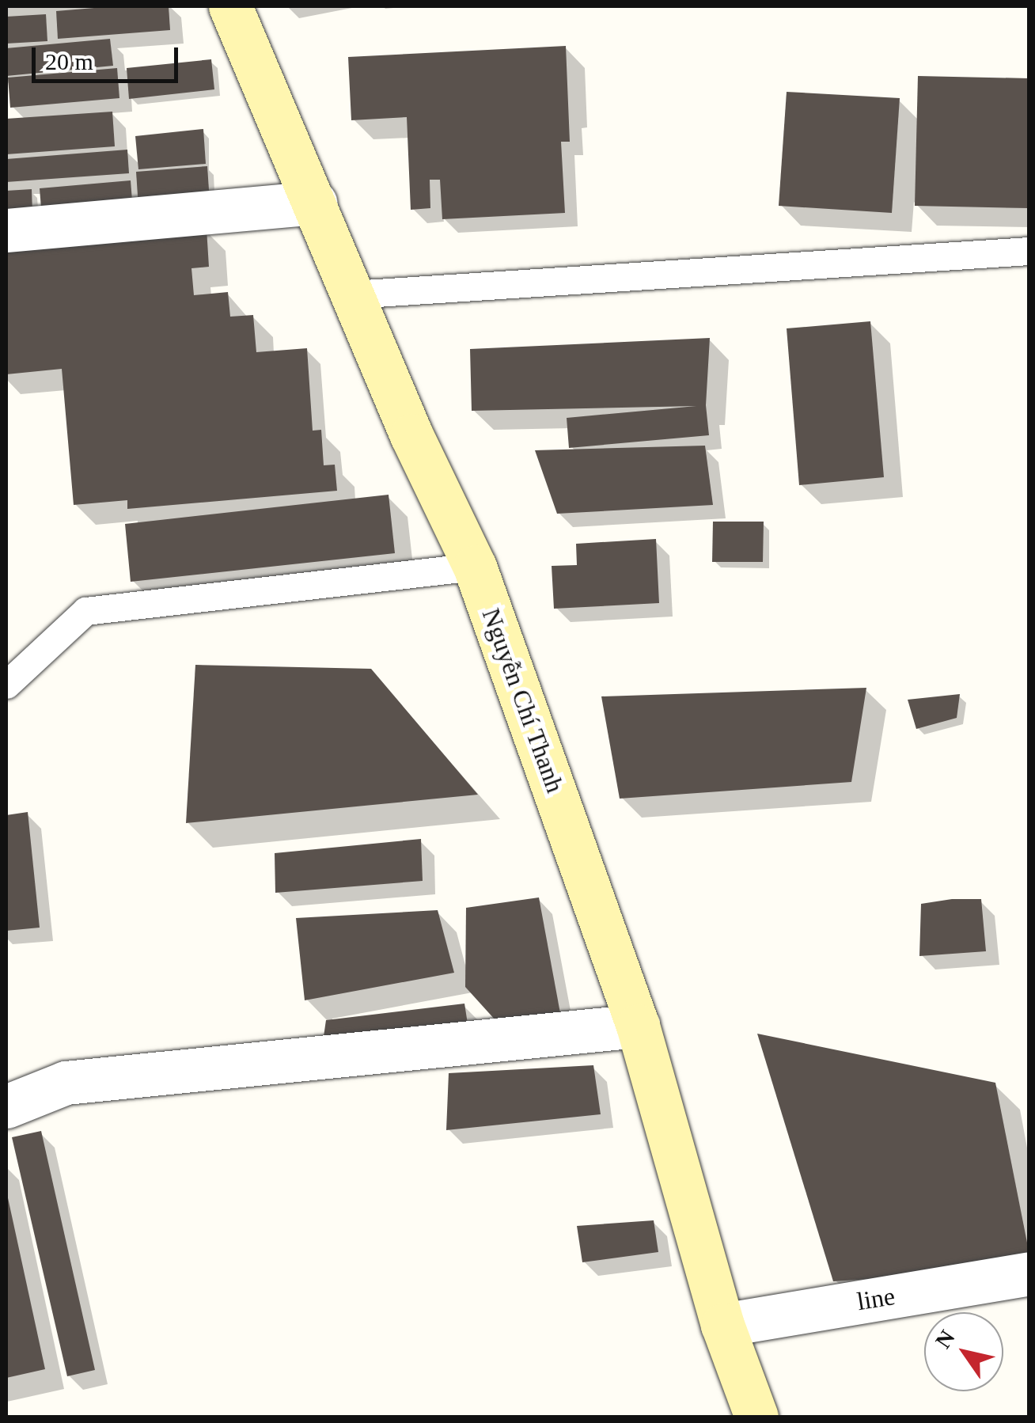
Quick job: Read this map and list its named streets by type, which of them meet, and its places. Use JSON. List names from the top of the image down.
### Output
{
  "streets": {
    "main road": ["Nguyễn Chí Thanh"],
    "street": ["line"]
  },
  "crossings": [
    ["Nguyễn Chí Thanh", "line"]
  ],
  "scale_bar": "20 m",
  "north": "top left"
}
